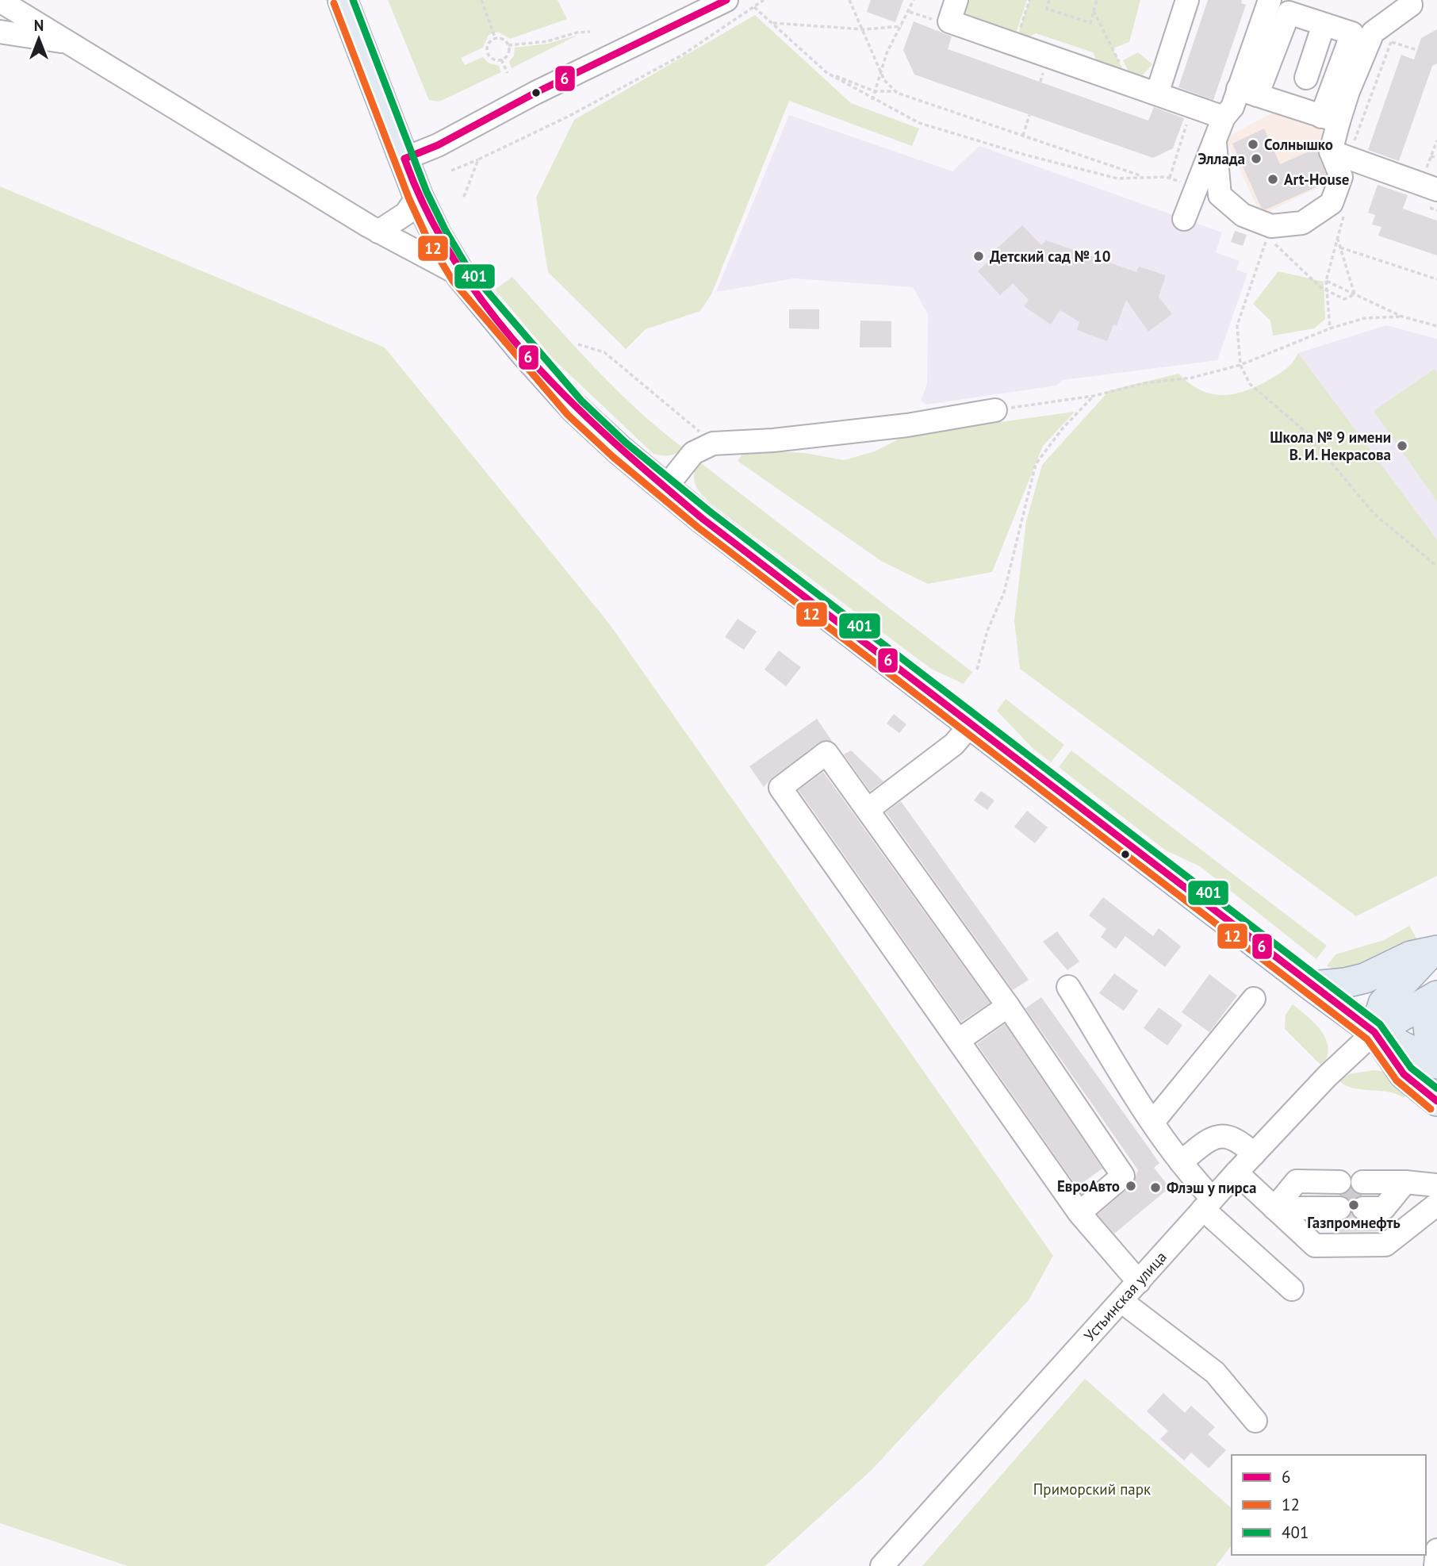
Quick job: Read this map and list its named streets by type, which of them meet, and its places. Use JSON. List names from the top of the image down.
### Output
{
  "streets": {
    "street": ["Устьинская улица"]
  },
  "parks": ["Приморский парк"],
  "places": [
    "Солнышко",
    "Эллада",
    "Art-House",
    "Детский сад № 10",
    "Школа № 9 имени В. И. Некрасова",
    "ЕвроАвто",
    "Флэш у пирса",
    "Газпромнефть"
  ],
  "lines": ["transit line 6", "transit line 401", "transit line 12"],
  "legend": ["6", "12", "401"],
  "north": "top"
}
